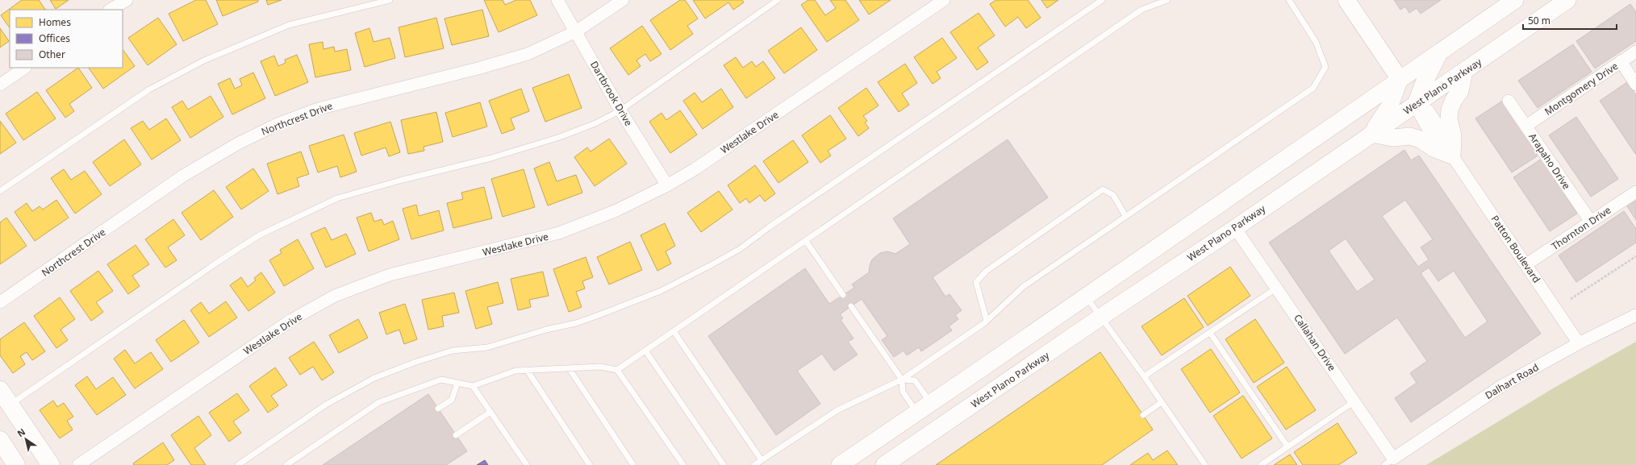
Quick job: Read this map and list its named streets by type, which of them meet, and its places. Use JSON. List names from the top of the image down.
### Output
{
  "streets": {
    "main road": ["West Plano Parkway"],
    "street": [
      "Montgomery Drive",
      "Dartbrook Drive",
      "Northcrest Drive",
      "Westlake Drive",
      "Arapaho Drive",
      "Thornton Drive",
      "Patton Boulevard",
      "Callahan Drive",
      "Dalhart Road"
    ]
  },
  "crossings": [
    ["West Plano Parkway", "Patton Boulevard"],
    ["West Plano Parkway", "Callahan Drive"],
    ["Montgomery Drive", "Arapaho Drive"],
    ["Dartbrook Drive", "Northcrest Drive"],
    ["Dartbrook Drive", "Westlake Drive"],
    ["Arapaho Drive", "Thornton Drive"],
    ["Thornton Drive", "Patton Boulevard"],
    ["Patton Boulevard", "Dalhart Road"],
    ["Callahan Drive", "Dalhart Road"]
  ],
  "legend": ["Homes", "Offices", "Other"],
  "scale_bar": "50 m",
  "north": "top left"
}
